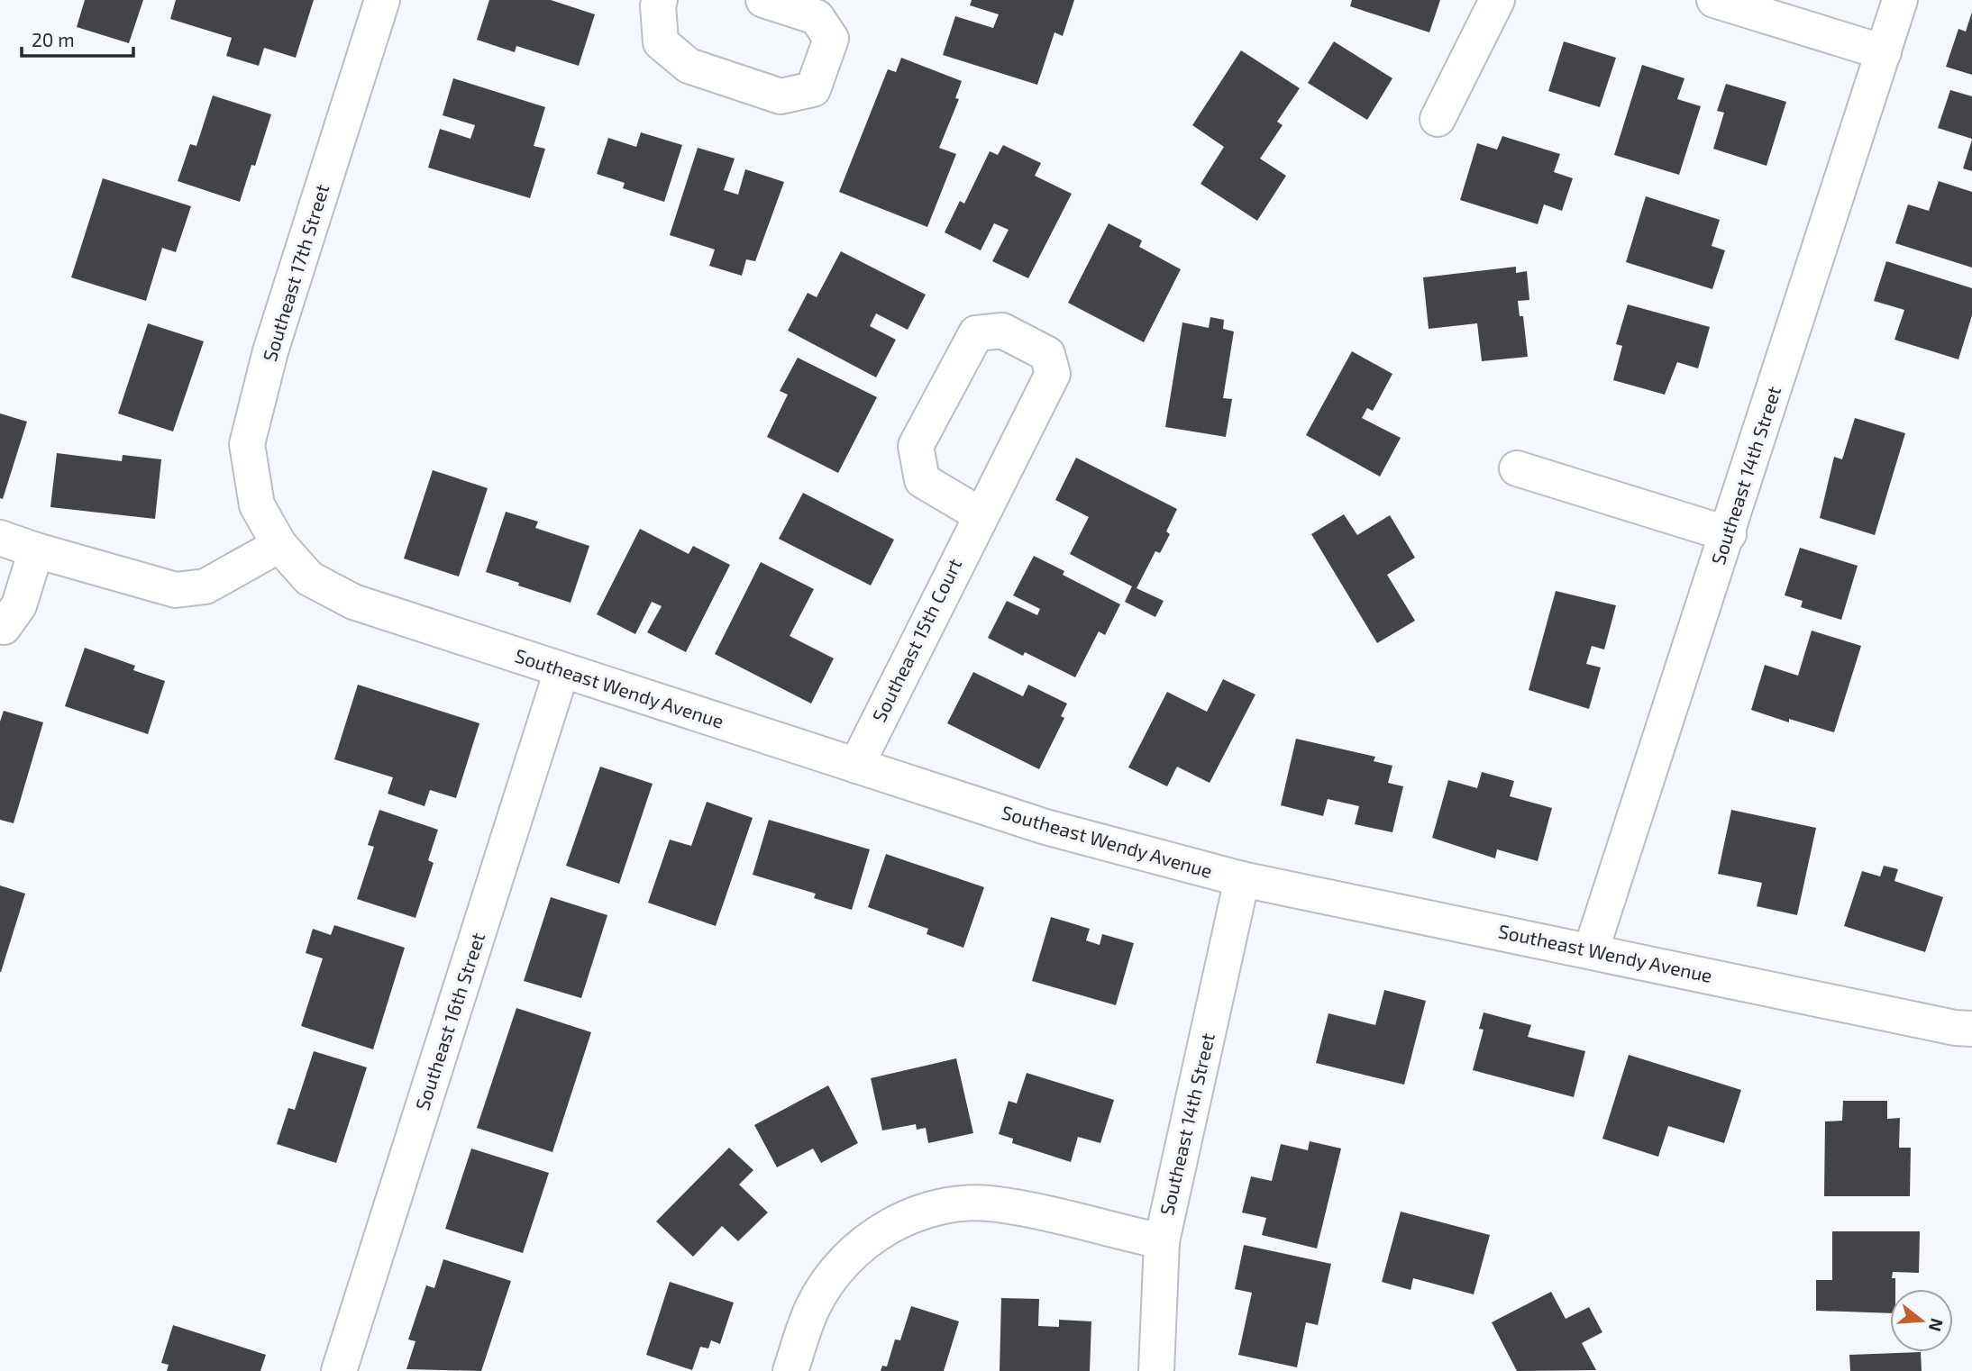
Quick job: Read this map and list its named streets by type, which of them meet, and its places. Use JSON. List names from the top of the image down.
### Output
{
  "streets": {
    "street": [
      "Southeast 17th Street",
      "Southeast 14th Street",
      "Southeast 15th Court",
      "Southeast Wendy Avenue",
      "Southeast 16th Street"
    ]
  },
  "crossings": [
    ["Southeast 17th Street", "Southeast Wendy Avenue"],
    ["Southeast 14th Street", "Southeast Wendy Avenue"],
    ["Southeast 15th Court", "Southeast Wendy Avenue"],
    ["Southeast Wendy Avenue", "Southeast 16th Street"]
  ],
  "scale_bar": "20 m",
  "north": "right"
}
